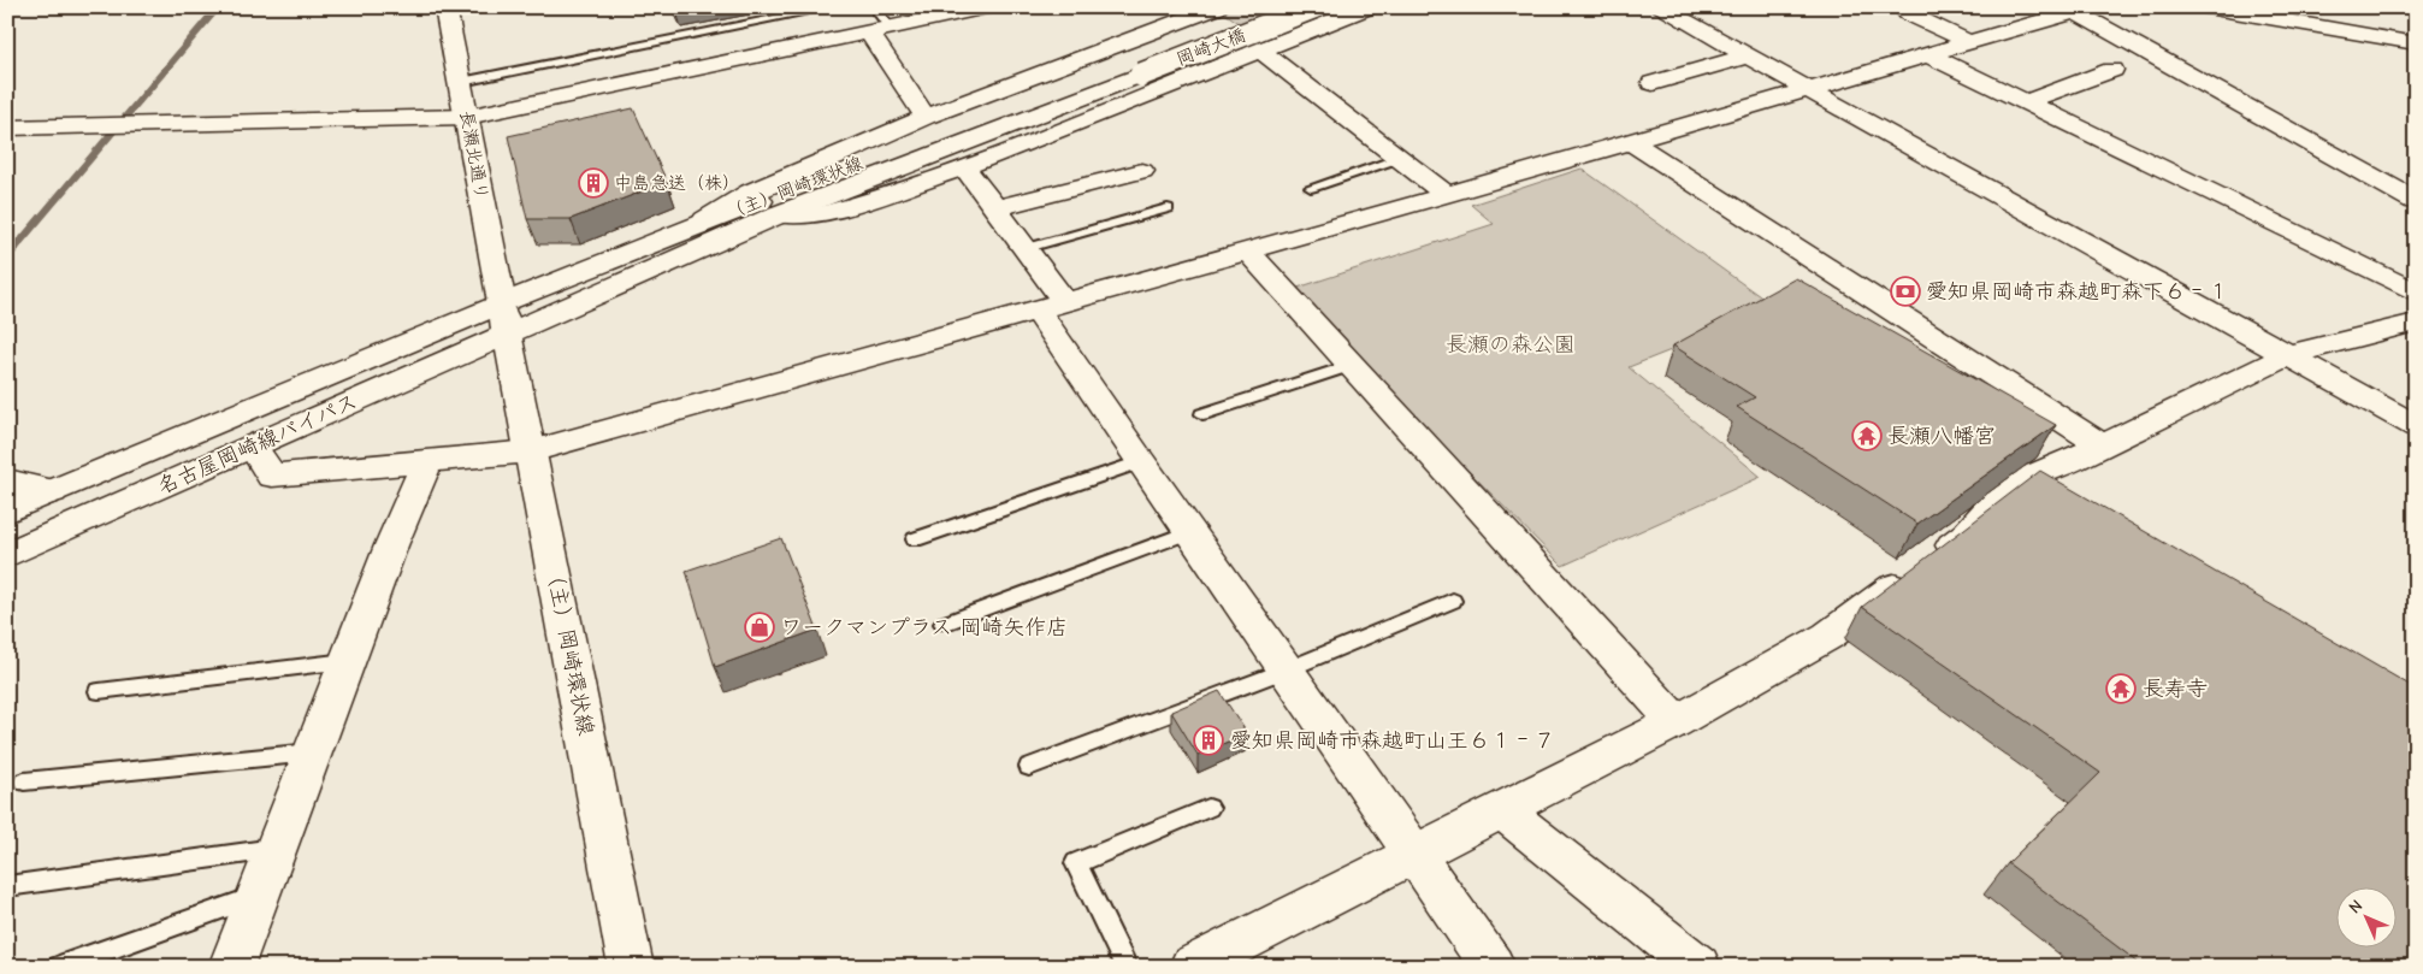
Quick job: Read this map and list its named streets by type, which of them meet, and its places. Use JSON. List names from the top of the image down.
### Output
{
  "streets": {
    "street": [
      "岡崎大橋",
      "長瀬北通り",
      "（主）岡崎環状線",
      "名古屋岡崎線バイパス"
    ]
  },
  "crossings": [
    ["岡崎大橋", "（主）岡崎環状線"],
    ["長瀬北通り", "（主）岡崎環状線"],
    ["長瀬北通り", "名古屋岡崎線バイパス"],
    ["（主）岡崎環状線", "名古屋岡崎線バイパス"]
  ],
  "parks": ["長瀬の森公園"],
  "places": {
    "building": ["中島急送（株）", "愛知県岡崎市森越町山王６１‐７"],
    "bank": ["愛知県岡崎市森越町森下６‐１"],
    "temple": ["長瀬八幡宮", "長寿寺"],
    "shop": ["ワークマンプラス 岡崎矢作店"]
  },
  "north": "top left"
}
